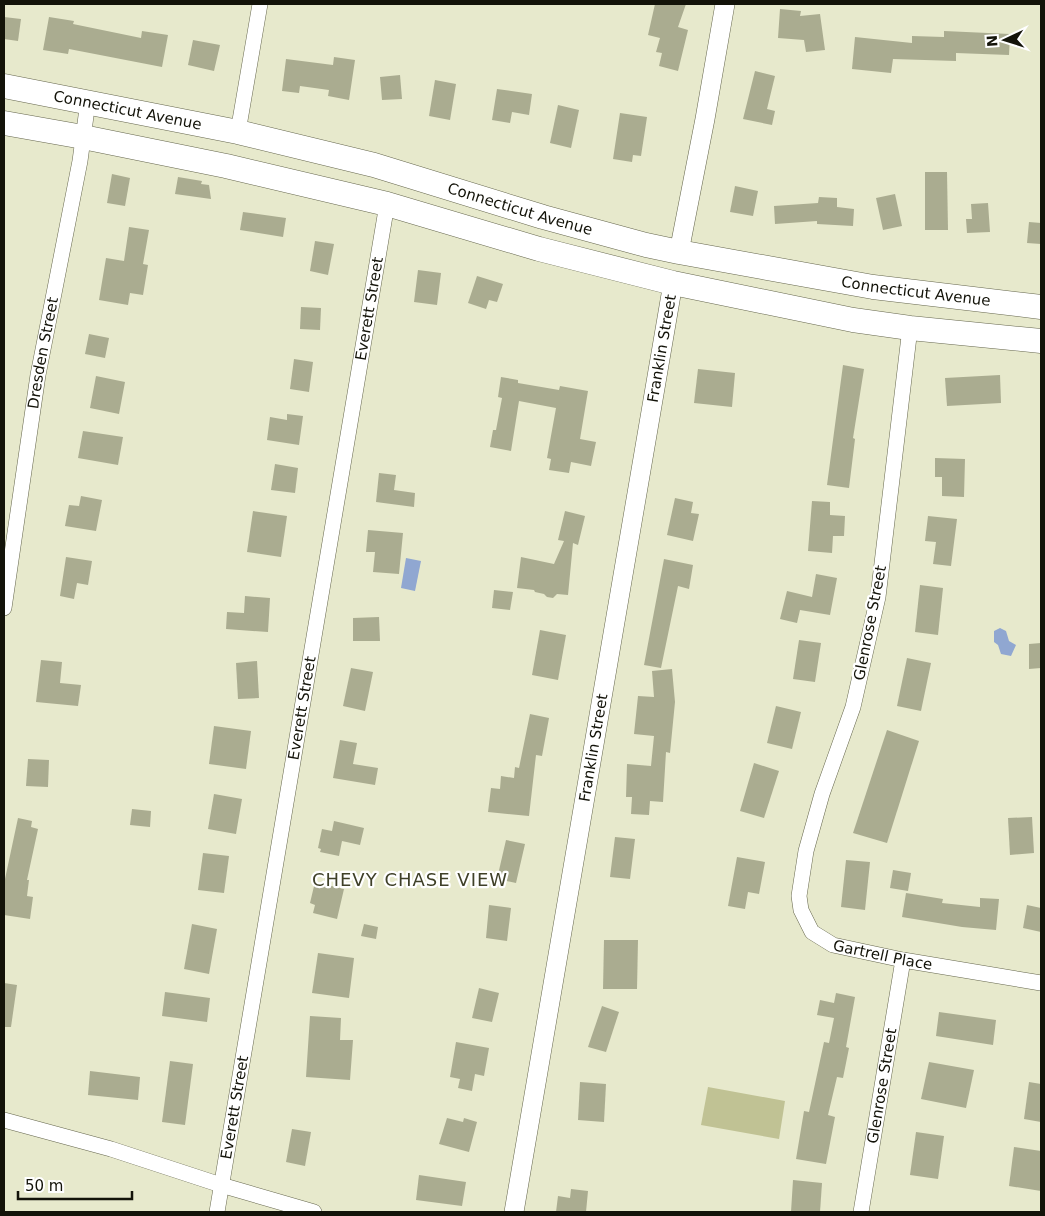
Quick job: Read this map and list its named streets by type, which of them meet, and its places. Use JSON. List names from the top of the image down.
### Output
{
  "streets": {
    "main road": ["Connecticut Avenue"],
    "street": [
      "Everett Street",
      "Franklin Street",
      "Dresden Street",
      "Glenrose Street",
      "Gartrell Place"
    ]
  },
  "crossings": [
    ["Connecticut Avenue", "Everett Street"],
    ["Connecticut Avenue", "Franklin Street"],
    ["Connecticut Avenue", "Dresden Street"],
    ["Connecticut Avenue", "Glenrose Street"],
    ["Glenrose Street", "Gartrell Place"]
  ],
  "districts": ["CHEVY CHASE VIEW"],
  "scale_bar": "50 m",
  "north": "left"
}
